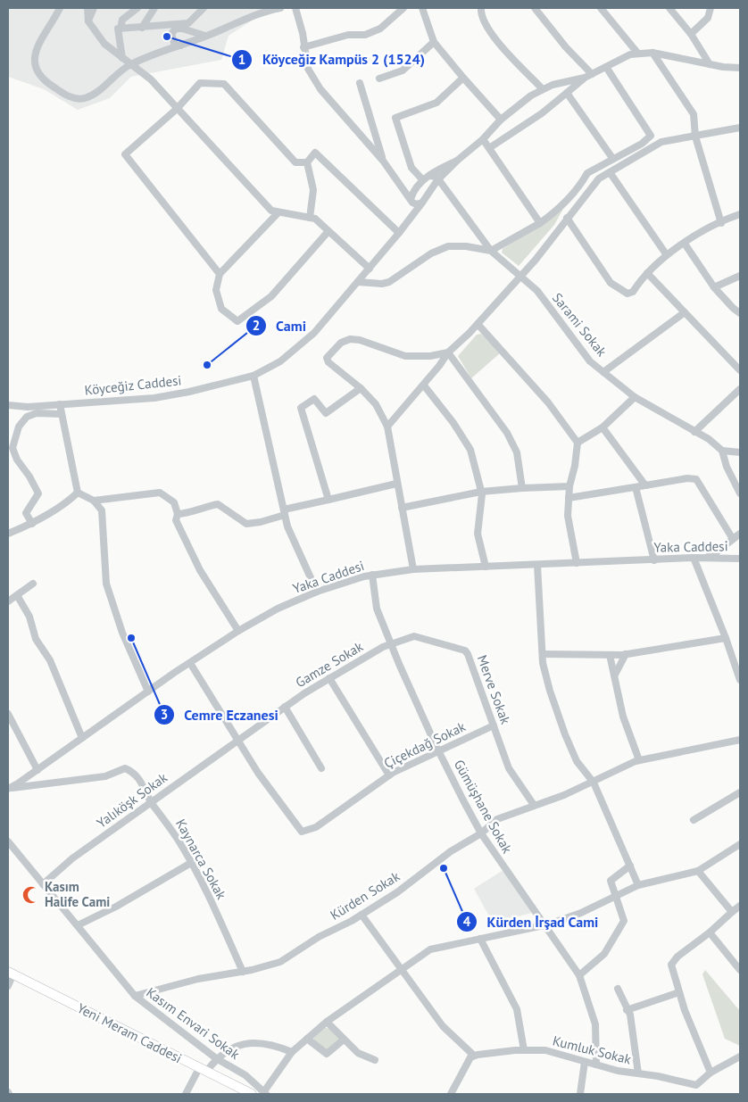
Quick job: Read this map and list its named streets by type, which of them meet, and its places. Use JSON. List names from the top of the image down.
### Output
{
  "streets": {
    "main road": ["Yeni Meram Caddesi"],
    "street": [
      "Sarami Sokak",
      "Köyceğiz Caddesi",
      "Yaka Caddesi",
      "Gamze Sokak",
      "Merve Sokak",
      "Çiçekdağ Sokak",
      "Yalıköşk Sokak",
      "Gümüşhane Sokak",
      "Kaynarca Sokak",
      "Kürden Sokak",
      "Kasım Envari Sokak",
      "Kumluk Sokak"
    ]
  },
  "crossings": [
    ["Sarami Sokak", "Köyceğiz Caddesi"],
    ["Yaka Caddesi", "Gümüşhane Sokak"],
    ["Yaka Caddesi", "Kaynarca Sokak"],
    ["Gamze Sokak", "Merve Sokak"],
    ["Gamze Sokak", "Çiçekdağ Sokak"],
    ["Gamze Sokak", "Yalıköşk Sokak"],
    ["Gamze Sokak", "Gümüşhane Sokak"],
    ["Merve Sokak", "Çiçekdağ Sokak"],
    ["Merve Sokak", "Gümüşhane Sokak"],
    ["Merve Sokak", "Kürden Sokak"],
    ["Çiçekdağ Sokak", "Yalıköşk Sokak"],
    ["Çiçekdağ Sokak", "Gümüşhane Sokak"],
    ["Yalıköşk Sokak", "Kaynarca Sokak"],
    ["Yalıköşk Sokak", "Kasım Envari Sokak"],
    ["Gümüşhane Sokak", "Kürden Sokak"],
    ["Gümüşhane Sokak", "Kumluk Sokak"],
    ["Kaynarca Sokak", "Kürden Sokak"],
    ["Kürden Sokak", "Kasım Envari Sokak"]
  ],
  "places": {
    "other": [
      "Köyceğiz Kampüs 2 (1524)",
      "Cami",
      "Cemre Eczanesi",
      "Kürden İrşad Cami"
    ],
    "mosque": ["Kasım Halife Cami"]
  }
}
